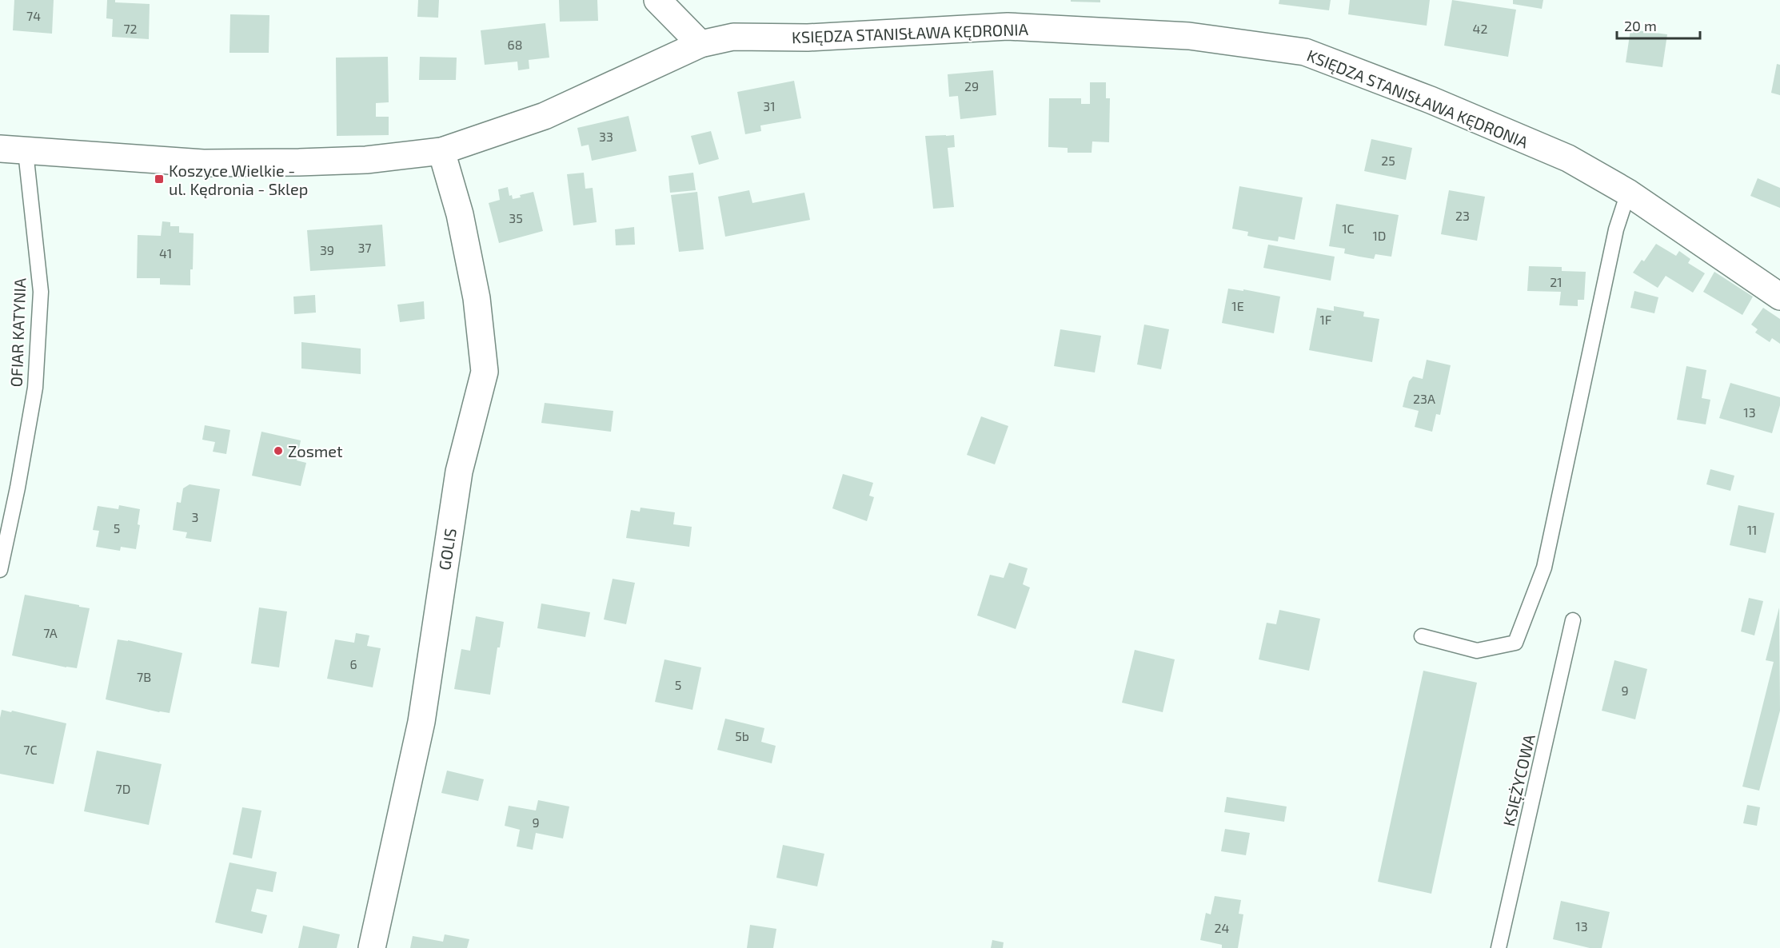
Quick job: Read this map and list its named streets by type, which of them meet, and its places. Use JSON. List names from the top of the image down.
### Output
{
  "streets": {
    "street": ["KSIĘDZA STANISŁAWA KĘDRONIA", "GOLIS"],
    "lane": ["OFIAR KATYNIA", "KSIĘŻYCOWA"]
  },
  "crossings": [
    ["KSIĘDZA STANISŁAWA KĘDRONIA", "OFIAR KATYNIA"],
    ["KSIĘDZA STANISŁAWA KĘDRONIA", "GOLIS"]
  ],
  "places": {
    "transit": ["Koszyce Wielkie - ul. Kędronia - Sklep"],
    "other": ["Zosmet"]
  },
  "house_numbers": [
    "74",
    "72",
    "42",
    "68",
    "29",
    "31",
    "33",
    "25",
    "23",
    "35",
    "1C",
    "1D",
    "37",
    "39",
    "41",
    "21",
    "1E",
    "1F",
    "23A",
    "13",
    "3",
    "5",
    "11",
    "7A",
    "6",
    "7B",
    "5",
    "9",
    "5b",
    "7C",
    "7D",
    "9",
    "13",
    "24"
  ],
  "scale_bar": "20 m"
}
